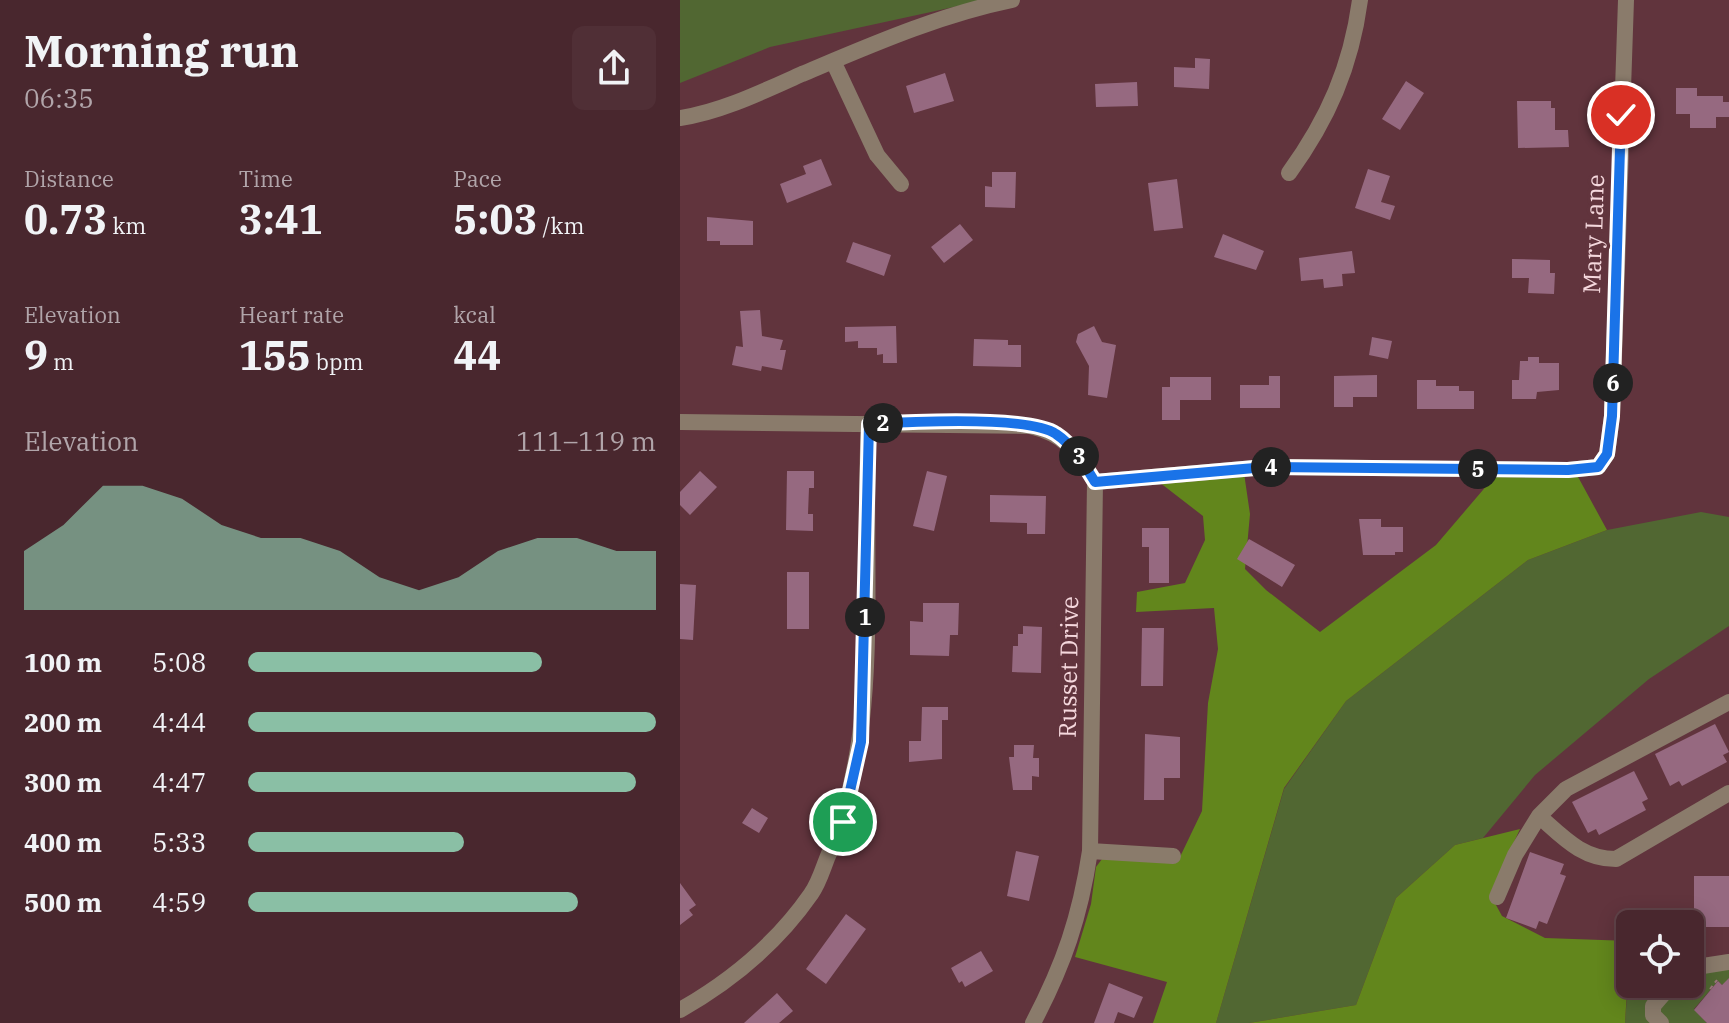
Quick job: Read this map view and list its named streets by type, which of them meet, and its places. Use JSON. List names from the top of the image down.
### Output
{
  "streets": {
    "street": ["Mary Lane", "Russet Drive"]
  },
  "crossings": [
    ["Mary Lane", "Russet Drive"]
  ],
  "page": {
    "heading": ["Morning run", "06:35"],
    "stats": [
      ["Distance", "0.73 km"],
      ["Time", "3:41"],
      ["Pace", "5:03 /km"],
      ["Elevation", "9 m"],
      ["Heart rate", "155 bpm"],
      ["kcal", "44"]
    ],
    "pins": [
      "6",
      "2",
      "3",
      "4",
      "5",
      "1"
    ],
    "chart": ["Elevation", "111–119 m"],
    "list": [
      {
        "name": "100 m",
        "note": "5:08"
      },
      {
        "name": "200 m",
        "note": "4:44"
      },
      {
        "name": "300 m",
        "note": "4:47"
      },
      {
        "name": "400 m",
        "note": "5:33"
      },
      {
        "name": "500 m",
        "note": "4:59"
      }
    ]
  }
}
